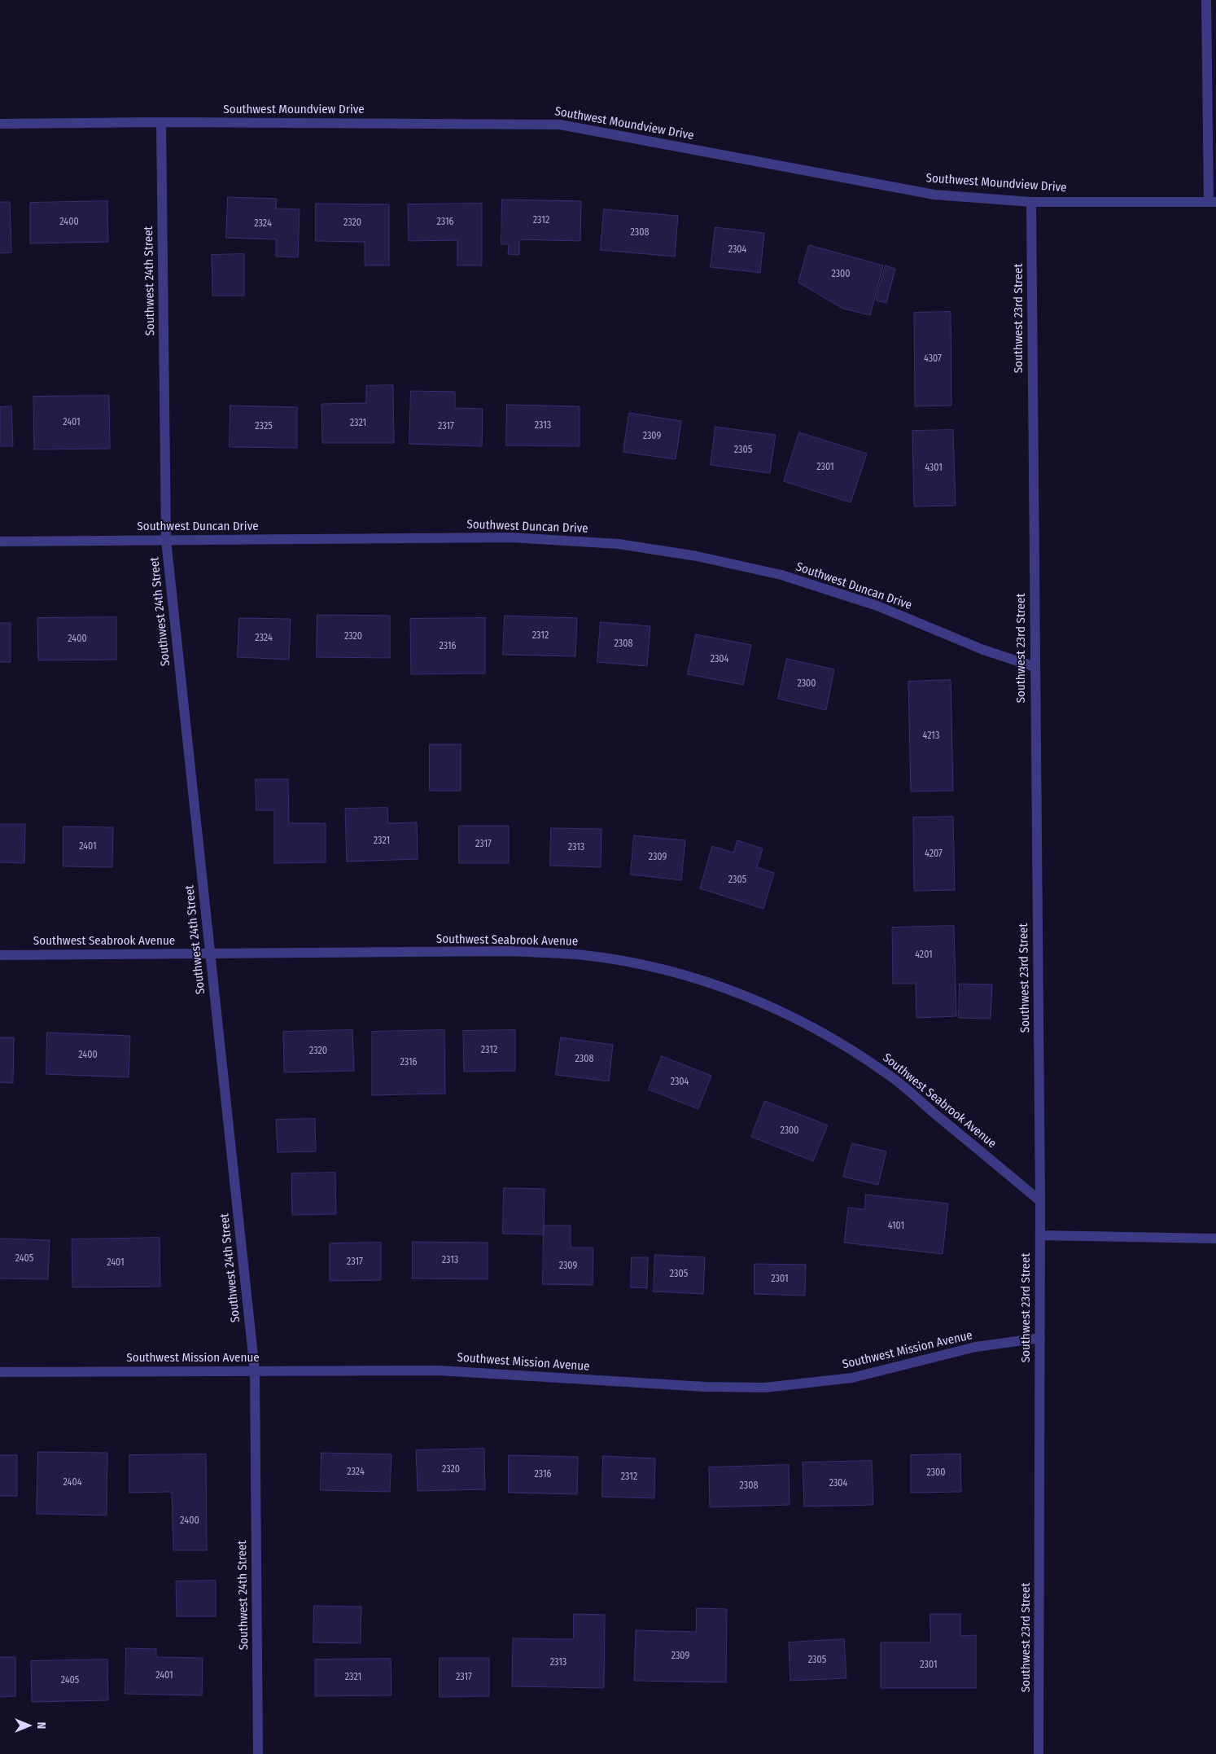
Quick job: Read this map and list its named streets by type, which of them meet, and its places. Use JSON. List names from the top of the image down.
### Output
{
  "streets": {
    "street": [
      "Southwest Moundview Drive",
      "Southwest 24th Street",
      "Southwest 23rd Street",
      "Southwest Duncan Drive",
      "Southwest Seabrook Avenue",
      "Southwest Mission Avenue"
    ]
  },
  "crossings": [
    ["Southwest Moundview Drive", "Southwest 24th Street"],
    ["Southwest Moundview Drive", "Southwest 23rd Street"],
    ["Southwest 24th Street", "Southwest Duncan Drive"],
    ["Southwest 24th Street", "Southwest Seabrook Avenue"],
    ["Southwest 24th Street", "Southwest Mission Avenue"],
    ["Southwest 23rd Street", "Southwest Duncan Drive"],
    ["Southwest 23rd Street", "Southwest Seabrook Avenue"],
    ["Southwest 23rd Street", "Southwest Mission Avenue"]
  ],
  "house_numbers": [
    "2312",
    "2400",
    "2316",
    "2320",
    "2324",
    "2308",
    "2304",
    "2300",
    "4307",
    "2401",
    "2321",
    "2313",
    "2325",
    "2317",
    "2309",
    "2305",
    "2301",
    "4301",
    "2312",
    "2320",
    "2324",
    "2400",
    "2308",
    "2316",
    "2304",
    "2300",
    "4213",
    "2321",
    "2317",
    "2401",
    "2313",
    "4207",
    "2309",
    "2305",
    "4201",
    "2312",
    "2320",
    "2400",
    "2308",
    "2316",
    "2304",
    "2300",
    "4101",
    "2405",
    "2313",
    "2317",
    "2401",
    "2309",
    "2305",
    "2301",
    "2320",
    "2324",
    "2300",
    "2316",
    "2312",
    "2404",
    "2304",
    "2308",
    "2400",
    "2309",
    "2305",
    "2313",
    "2301",
    "2401",
    "2321",
    "2317",
    "2405"
  ],
  "north": "right"
}
